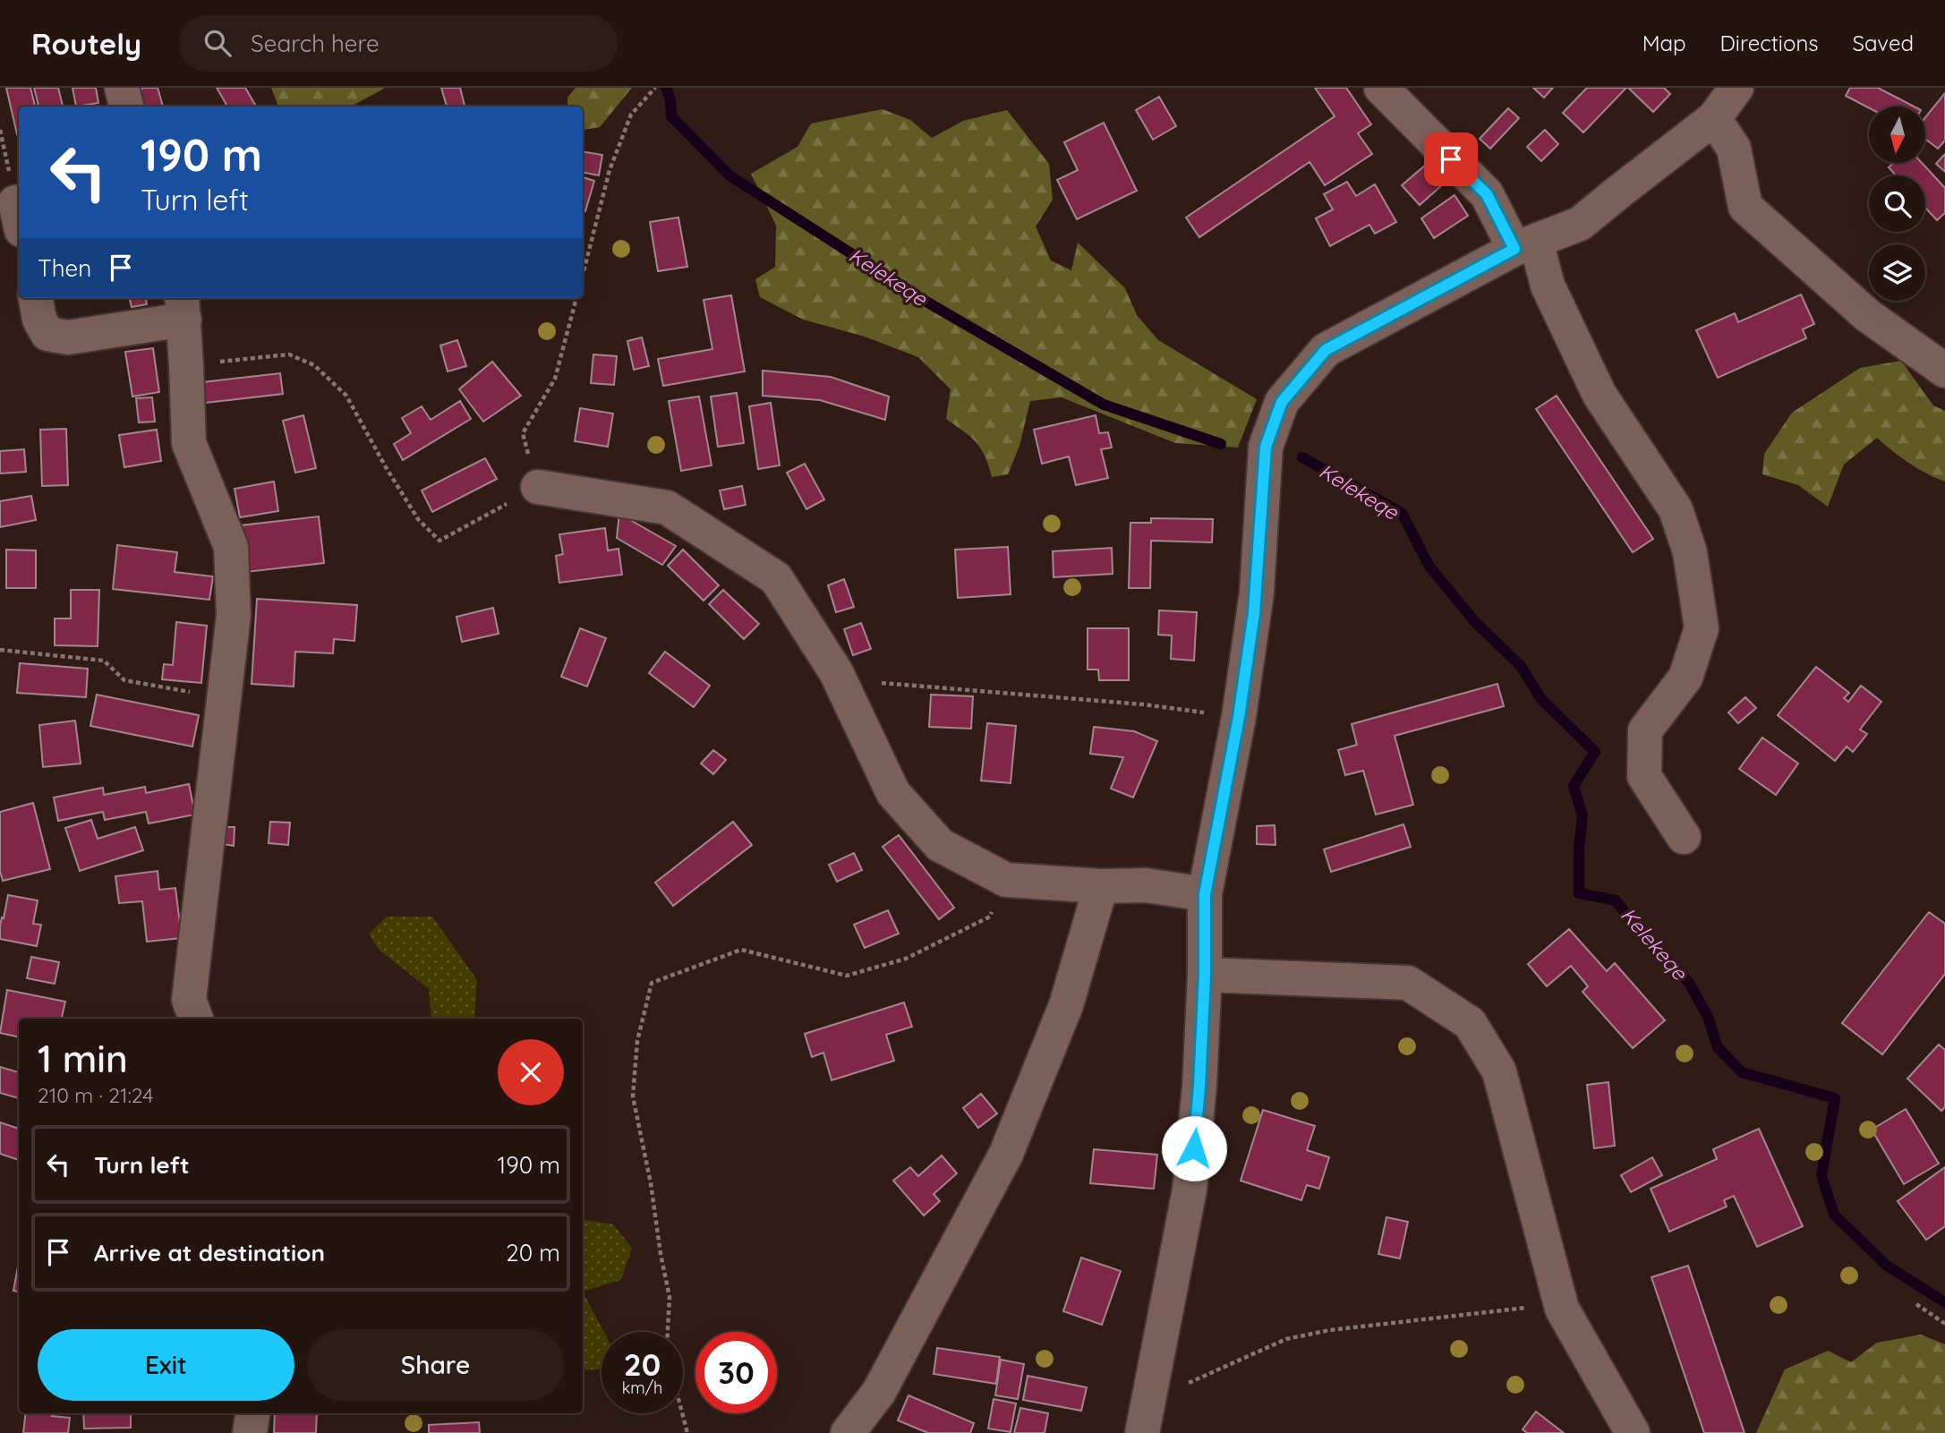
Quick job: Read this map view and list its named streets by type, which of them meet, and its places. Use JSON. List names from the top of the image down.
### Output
{
  "water": ["Kelekeqe"],
  "north": "bottom",
  "page": {
    "header": "Routely",
    "search": "Search here",
    "nav": ["Map", "Directions", "Saved"],
    "turn": ["190 m", "Turn left"],
    "then": "Then",
    "heading": ["1 min", "210 m · 21:24"],
    "list": [
      {
        "name": "Turn left",
        "value": "190 m"
      },
      {
        "name": "Arrive at destination",
        "value": "20 m"
      }
    ],
    "buttons": ["Exit", "Share"],
    "speed": "20 km/h",
    "limit": "30"
  }
}
